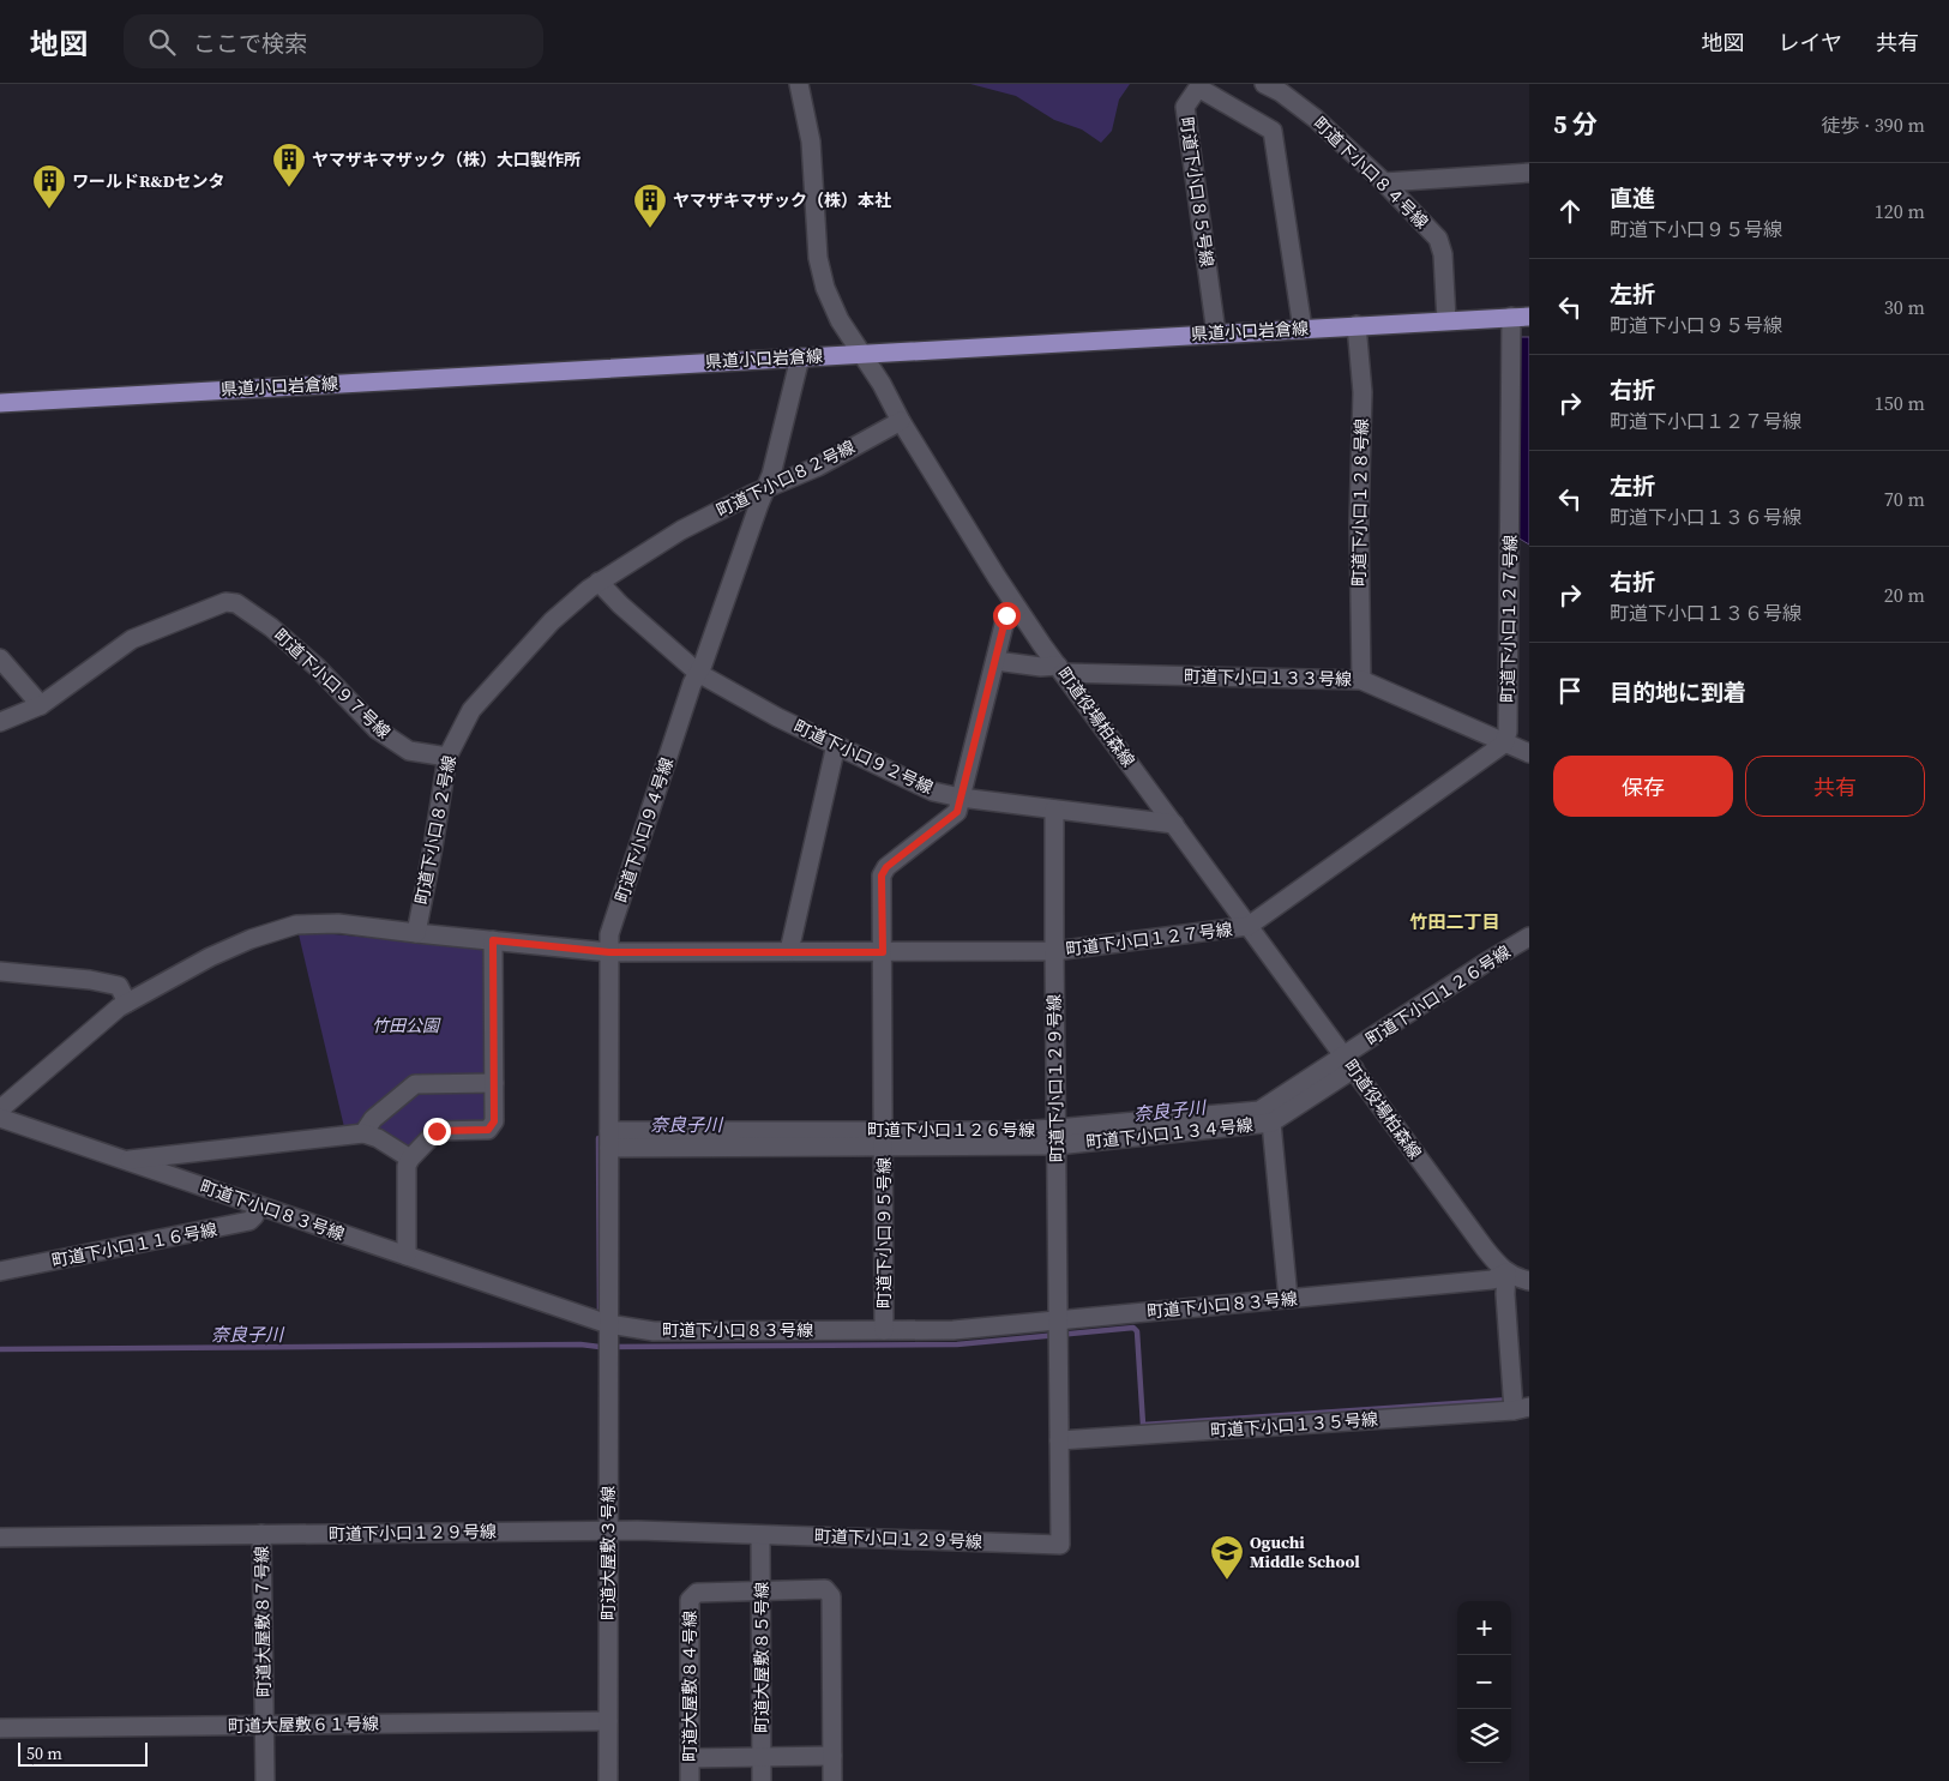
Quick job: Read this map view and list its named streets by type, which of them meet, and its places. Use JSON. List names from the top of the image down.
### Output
{
  "streets": {
    "main road": ["県道小口岩倉線"],
    "street": [
      "町道下小口８４号線",
      "町道下小口８５号線",
      "町道下小口８２号線",
      "町道下小口１２８号線",
      "町道下小口１２７号線",
      "町道下小口１３３号線",
      "町道下小口９７号線",
      "町道役場柏森線",
      "町道下小口９２号線",
      "町道下小口９４号線",
      "町道下小口１２６号線",
      "町道下小口１２９号線",
      "町道下小口１３４号線",
      "町道下小口８３号線",
      "町道下小口９５号線",
      "町道下小口１１６号線",
      "町道下小口１３５号線",
      "町道大屋敷３号線",
      "町道大屋敷８７号線",
      "町道大屋敷８５号線",
      "町道大屋敷８４号線",
      "町道大屋敷６１号線"
    ]
  },
  "crossings": [
    ["町道下小口８４号線", "県道小口岩倉線"],
    ["町道下小口８５号線", "県道小口岩倉線"],
    ["県道小口岩倉線", "町道下小口１２８号線"],
    ["県道小口岩倉線", "町道下小口１２７号線"],
    ["県道小口岩倉線", "町道役場柏森線"],
    ["県道小口岩倉線", "町道下小口９４号線"],
    ["町道下小口８２号線", "町道下小口１２７号線"],
    ["町道下小口８２号線", "町道下小口９７号線"],
    ["町道下小口８２号線", "町道役場柏森線"],
    ["町道下小口８２号線", "町道下小口９２号線"],
    ["町道下小口８２号線", "町道下小口９４号線"],
    ["町道下小口１２８号線", "町道下小口１３３号線"],
    ["町道下小口１２７号線", "町道下小口１３３号線"],
    ["町道下小口１２７号線", "町道役場柏森線"],
    ["町道下小口１２７号線", "町道下小口９４号線"],
    ["町道下小口１２７号線", "町道下小口１２９号線"],
    ["町道下小口１２７号線", "町道下小口９５号線"],
    ["町道下小口１３３号線", "町道役場柏森線"],
    ["町道下小口１３３号線", "町道下小口９５号線"],
    ["町道役場柏森線", "町道下小口９２号線"],
    ["町道役場柏森線", "町道下小口１２６号線"],
    ["町道役場柏森線", "町道下小口１３４号線"],
    ["町道役場柏森線", "町道下小口８３号線"],
    ["町道役場柏森線", "町道下小口９５号線"],
    ["町道下小口９２号線", "町道下小口９４号線"],
    ["町道下小口９２号線", "町道下小口１２９号線"],
    ["町道下小口９２号線", "町道下小口９５号線"],
    ["町道下小口９４号線", "町道下小口１２６号線"],
    ["町道下小口９４号線", "町道下小口８３号線"],
    ["町道下小口９４号線", "町道大屋敷３号線"],
    ["町道下小口１２６号線", "町道下小口１２９号線"],
    ["町道下小口１２６号線", "町道下小口１３４号線"],
    ["町道下小口１２６号線", "町道下小口９５号線"],
    ["町道下小口１２９号線", "町道下小口１３４号線"],
    ["町道下小口１２９号線", "町道下小口８３号線"],
    ["町道下小口１２９号線", "町道下小口１３５号線"],
    ["町道下小口１２９号線", "町道大屋敷３号線"],
    ["町道下小口１２９号線", "町道大屋敷８７号線"],
    ["町道下小口１２９号線", "町道大屋敷８５号線"],
    ["町道下小口１３４号線", "町道下小口９５号線"],
    ["町道下小口８３号線", "町道下小口９５号線"],
    ["町道下小口８３号線", "町道下小口１１６号線"],
    ["町道下小口８３号線", "町道大屋敷３号線"],
    ["町道大屋敷３号線", "町道大屋敷６１号線"],
    ["町道大屋敷８７号線", "町道大屋敷６１号線"],
    ["町道大屋敷８５号線", "町道大屋敷８４号線"]
  ],
  "districts": ["竹田二丁目"],
  "water": ["奈良子川"],
  "parks": ["竹田公園"],
  "places": {
    "building": ["ヤマザキマザック（株）大口製作所", "ワールドR&Dセンタ", "ヤマザキマザック（株）本社"],
    "school or university": ["Oguchi Middle School"]
  },
  "scale_bar": "50 m",
  "page": {
    "header": "地図",
    "search": "ここで検索",
    "nav": ["地図", "レイヤ", "共有"],
    "heading": ["5 分", "徒歩 · 390 m"],
    "list": [
      ["直進", "町道下小口９５号線", "120 m"],
      ["左折", "町道下小口９５号線", "30 m"],
      ["右折", "町道下小口１２７号線", "150 m"],
      ["左折", "町道下小口１３６号線", "70 m"],
      ["右折", "町道下小口１３６号線", "20 m"],
      "目的地に到着"
    ],
    "buttons": ["保存", "共有"],
    "map_buttons": ["+", "−"],
    "scale": "50 m"
  }
}
